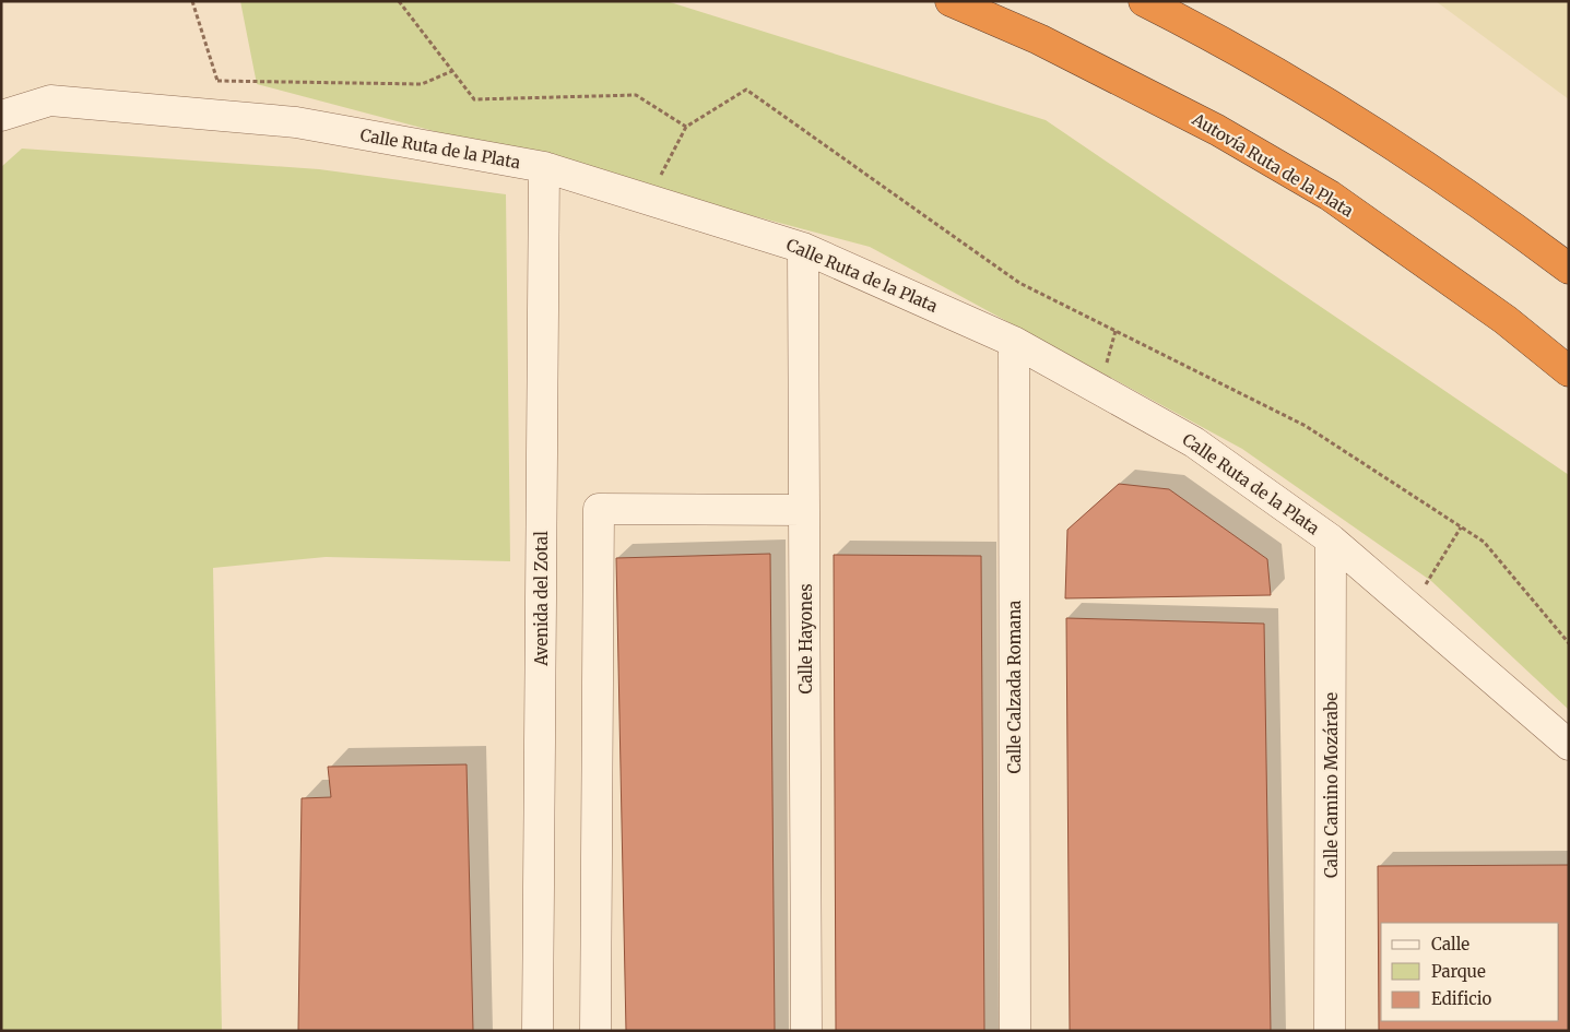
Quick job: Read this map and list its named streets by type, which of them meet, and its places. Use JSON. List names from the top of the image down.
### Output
{
  "streets": {
    "highway": ["Autovía Ruta de la Plata"],
    "street": [
      "Calle Ruta de la Plata",
      "Avenida del Zotal",
      "Calle Hayones",
      "Calle Calzada Romana",
      "Calle Camino Mozárabe"
    ]
  },
  "crossings": [
    ["Calle Ruta de la Plata", "Avenida del Zotal"],
    ["Calle Ruta de la Plata", "Calle Hayones"],
    ["Calle Ruta de la Plata", "Calle Calzada Romana"],
    ["Calle Ruta de la Plata", "Calle Camino Mozárabe"]
  ],
  "legend": ["Calle", "Parque", "Edificio"]
}
